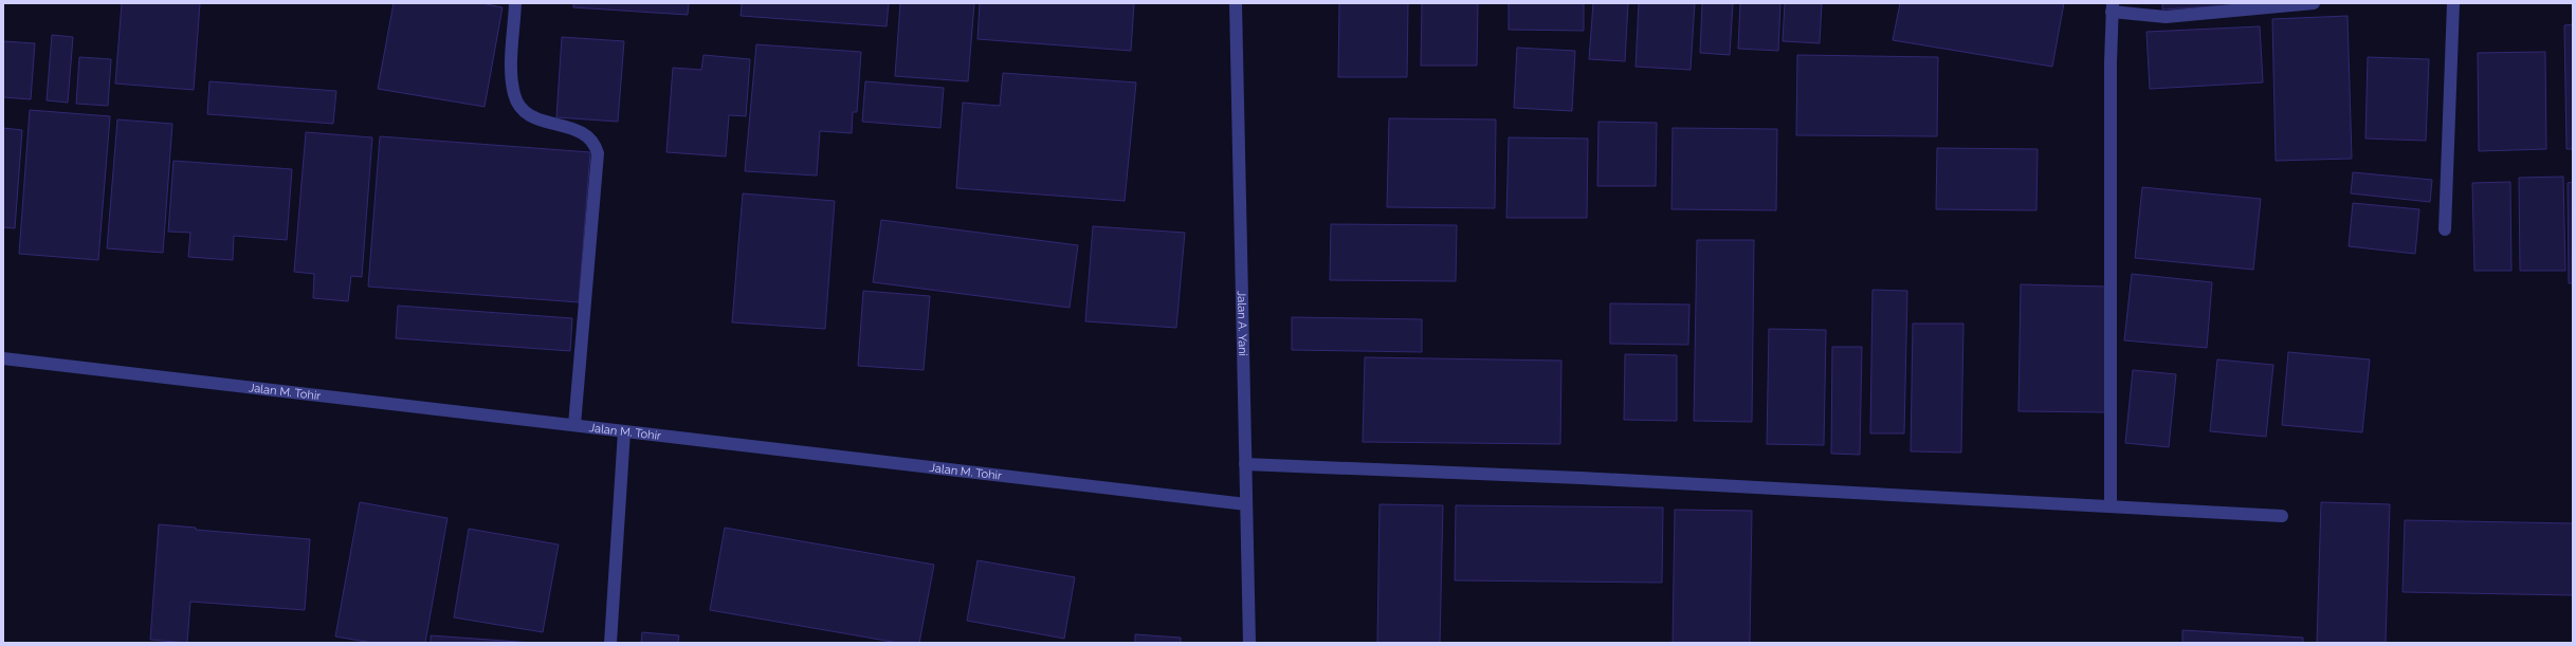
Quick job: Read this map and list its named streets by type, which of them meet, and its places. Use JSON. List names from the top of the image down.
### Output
{
  "streets": {
    "street": ["Jalan A. Yani", "Jalan M. Tohir"]
  },
  "crossings": [
    ["Jalan A. Yani", "Jalan M. Tohir"]
  ]
}
